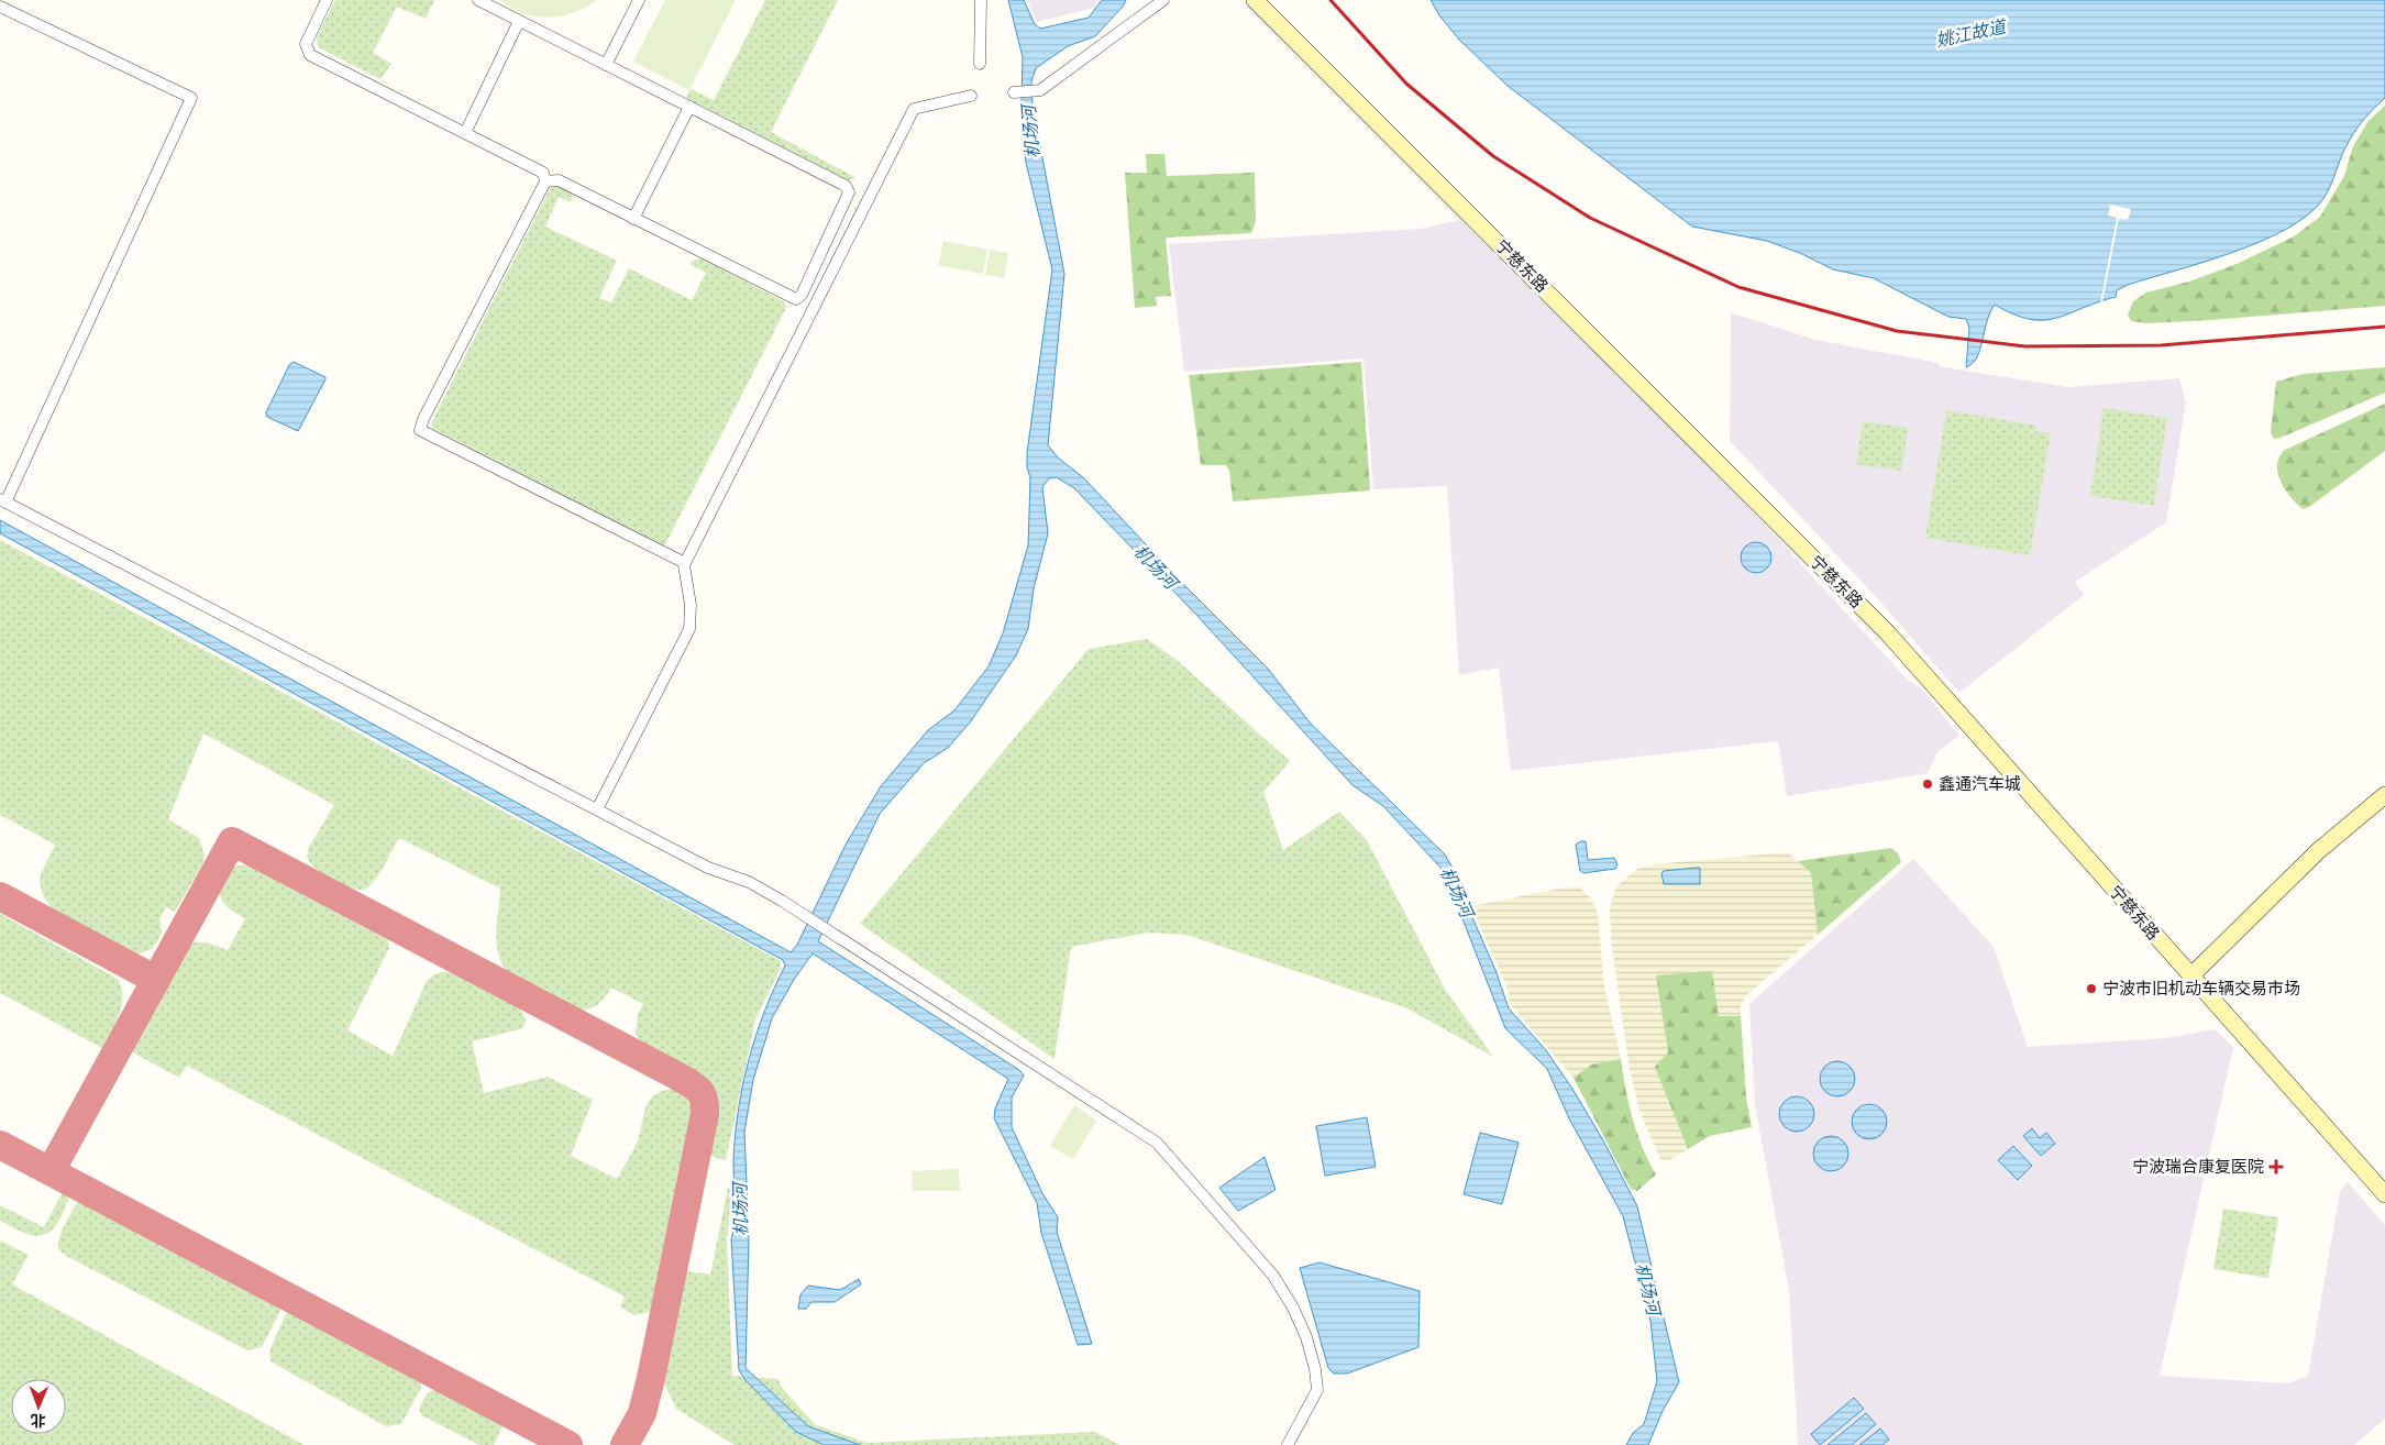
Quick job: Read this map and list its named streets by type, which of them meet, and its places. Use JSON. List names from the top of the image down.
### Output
{
  "streets": {
    "main road": ["宁慈东路"]
  },
  "water": ["姚江故道", "机场河"],
  "places": {
    "other": ["鑫通汽车城", "宁波市旧机动车辆交易市场"],
    "health": ["宁波瑞合康复医院"]
  },
  "north": "bottom"
}
